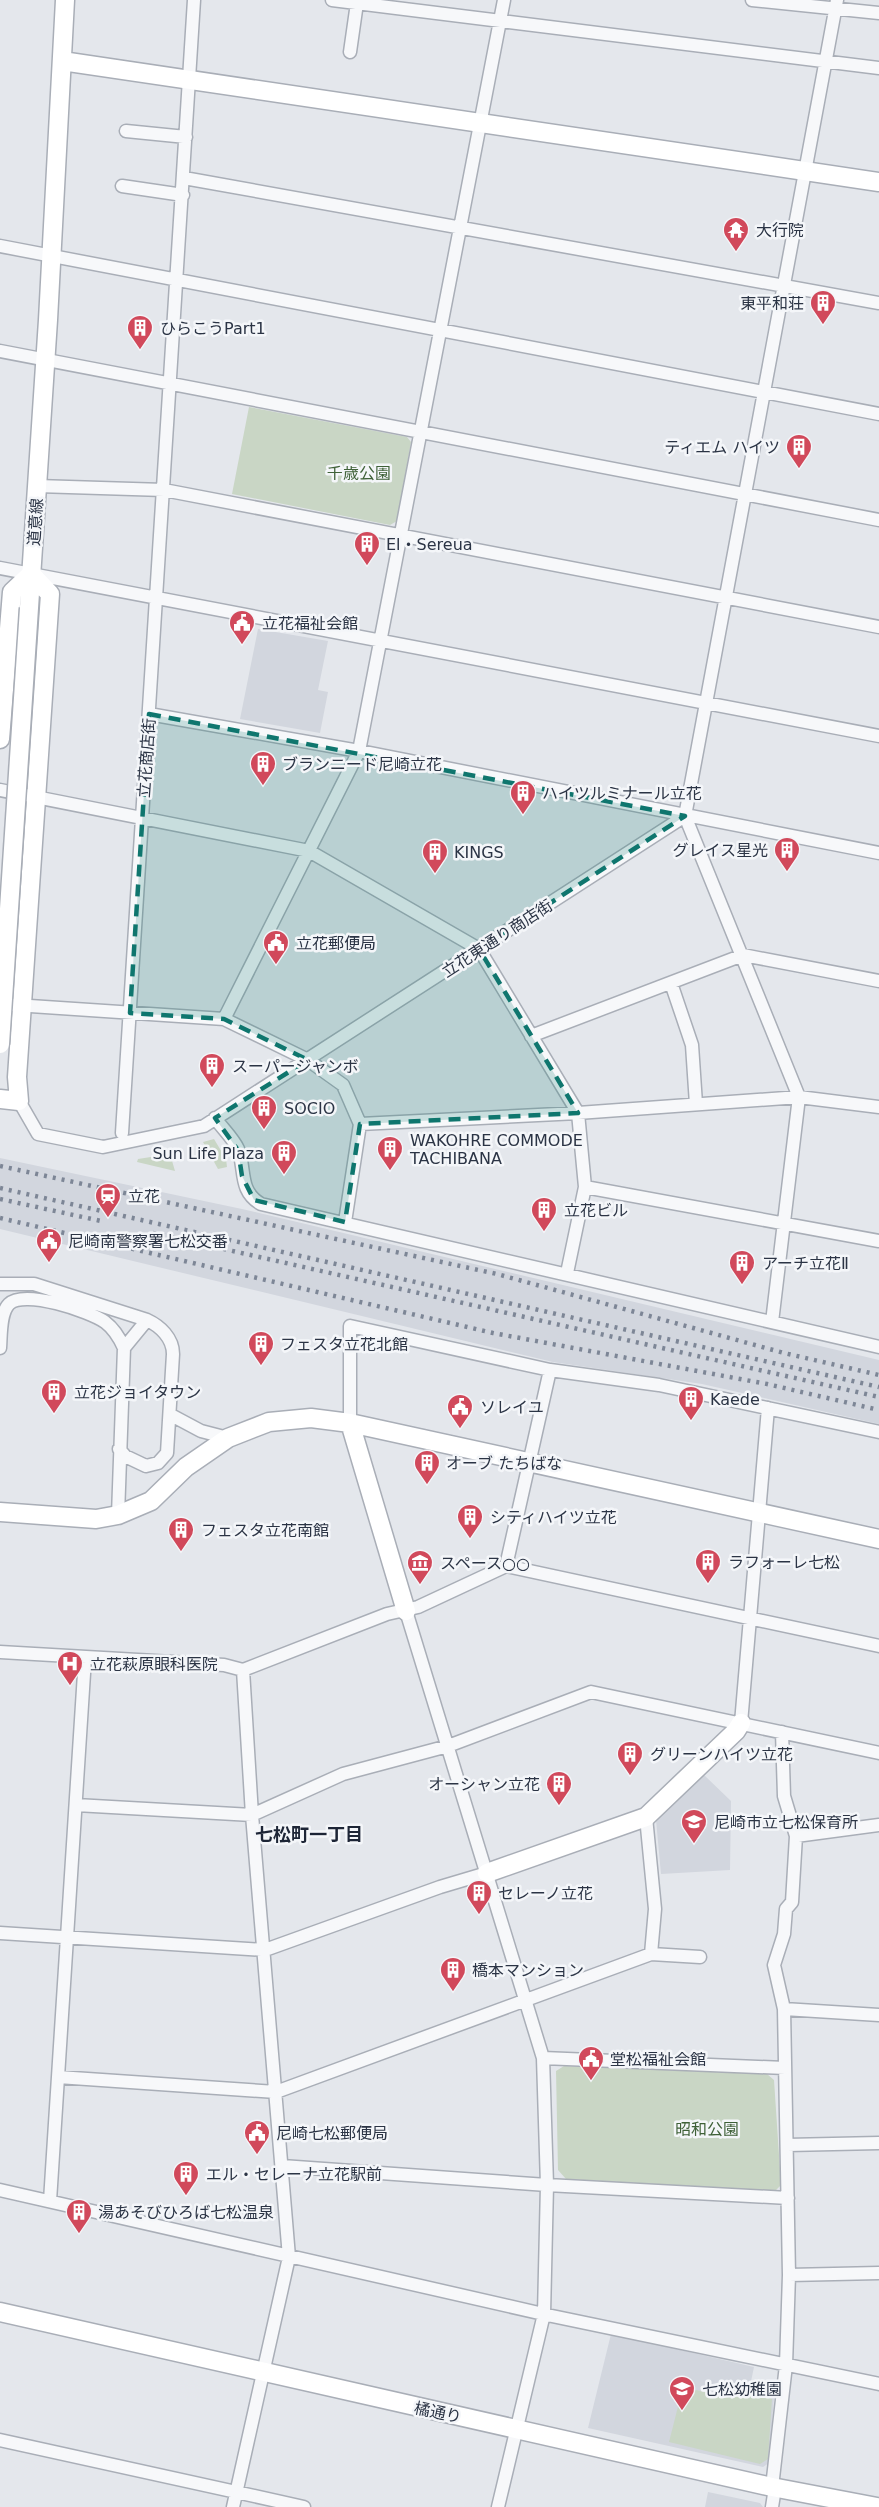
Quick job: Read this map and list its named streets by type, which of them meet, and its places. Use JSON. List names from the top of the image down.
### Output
{
  "streets": {
    "street": [
      "道意線",
      "立花商店街",
      "立花東通り商店街",
      "橘通り"
    ]
  },
  "districts": ["七松町一丁目"],
  "parks": ["千歳公園", "昭和公園"],
  "places": {
    "temple": ["大行院"],
    "building": [
      "東平和荘",
      "ひらこうPart1",
      "ティエム ハイツ",
      "El・Sereua",
      "ブランニード尼崎立花",
      "ハイツルミナール立花",
      "グレイス星光",
      "KINGS",
      "スーパージャンボ",
      "SOCIO",
      "WAKOHRE COMMODE TACHIBANA",
      "Sun Life Plaza",
      "立花ビル",
      "アーチ立花Ⅱ",
      "フェスタ立花北館",
      "立花ジョイタウン",
      "Kaede",
      "オーブ たちばな",
      "シティハイツ立花",
      "フェスタ立花南館",
      "ラフォーレ七松",
      "グリーンハイツ立花",
      "オーシャン立花",
      "セレーノ立花",
      "橋本マンション",
      "エル・セレーナ立花駅前",
      "湯あそびひろば七松温泉"
    ],
    "public building": [
      "立花福祉会館",
      "立花郵便局",
      "尼崎南警察署七松交番",
      "ソレイユ",
      "堂松福祉会館",
      "尼崎七松郵便局"
    ],
    "station": ["立花"],
    "museum": ["スペース○○"],
    "hospital": ["立花萩原眼科医院"],
    "school or university": ["尼崎市立七松保育所", "七松幼稚園"]
  }
}
